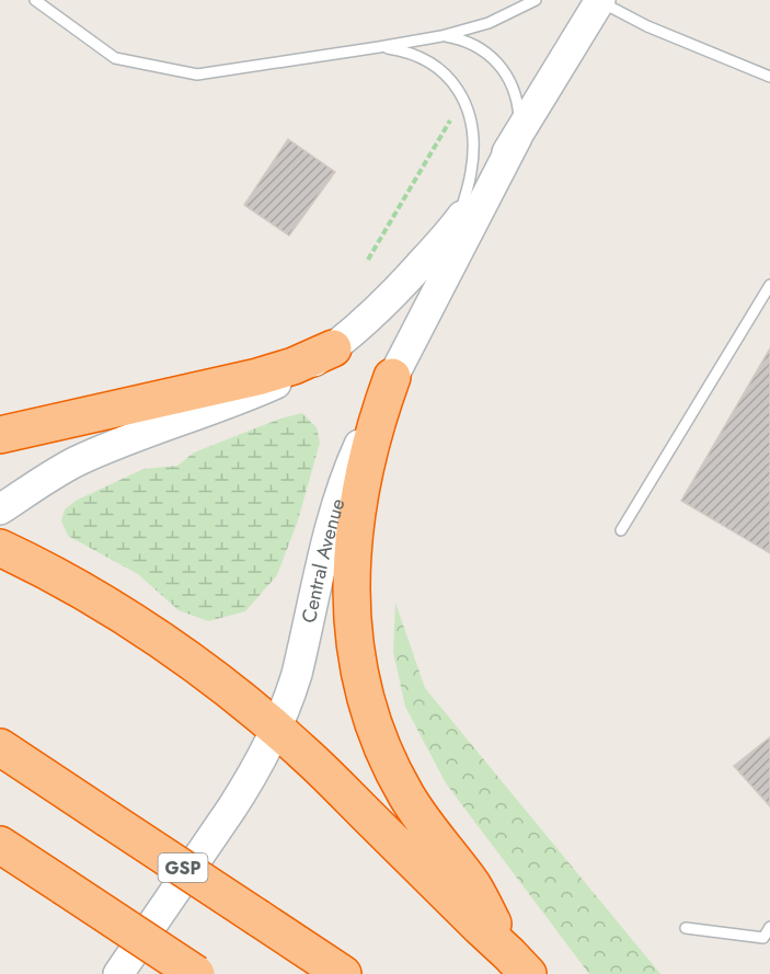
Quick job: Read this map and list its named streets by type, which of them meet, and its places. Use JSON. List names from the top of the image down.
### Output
{
  "streets": {
    "highway": ["GSP"],
    "main road": ["Central Avenue"]
  }
}
